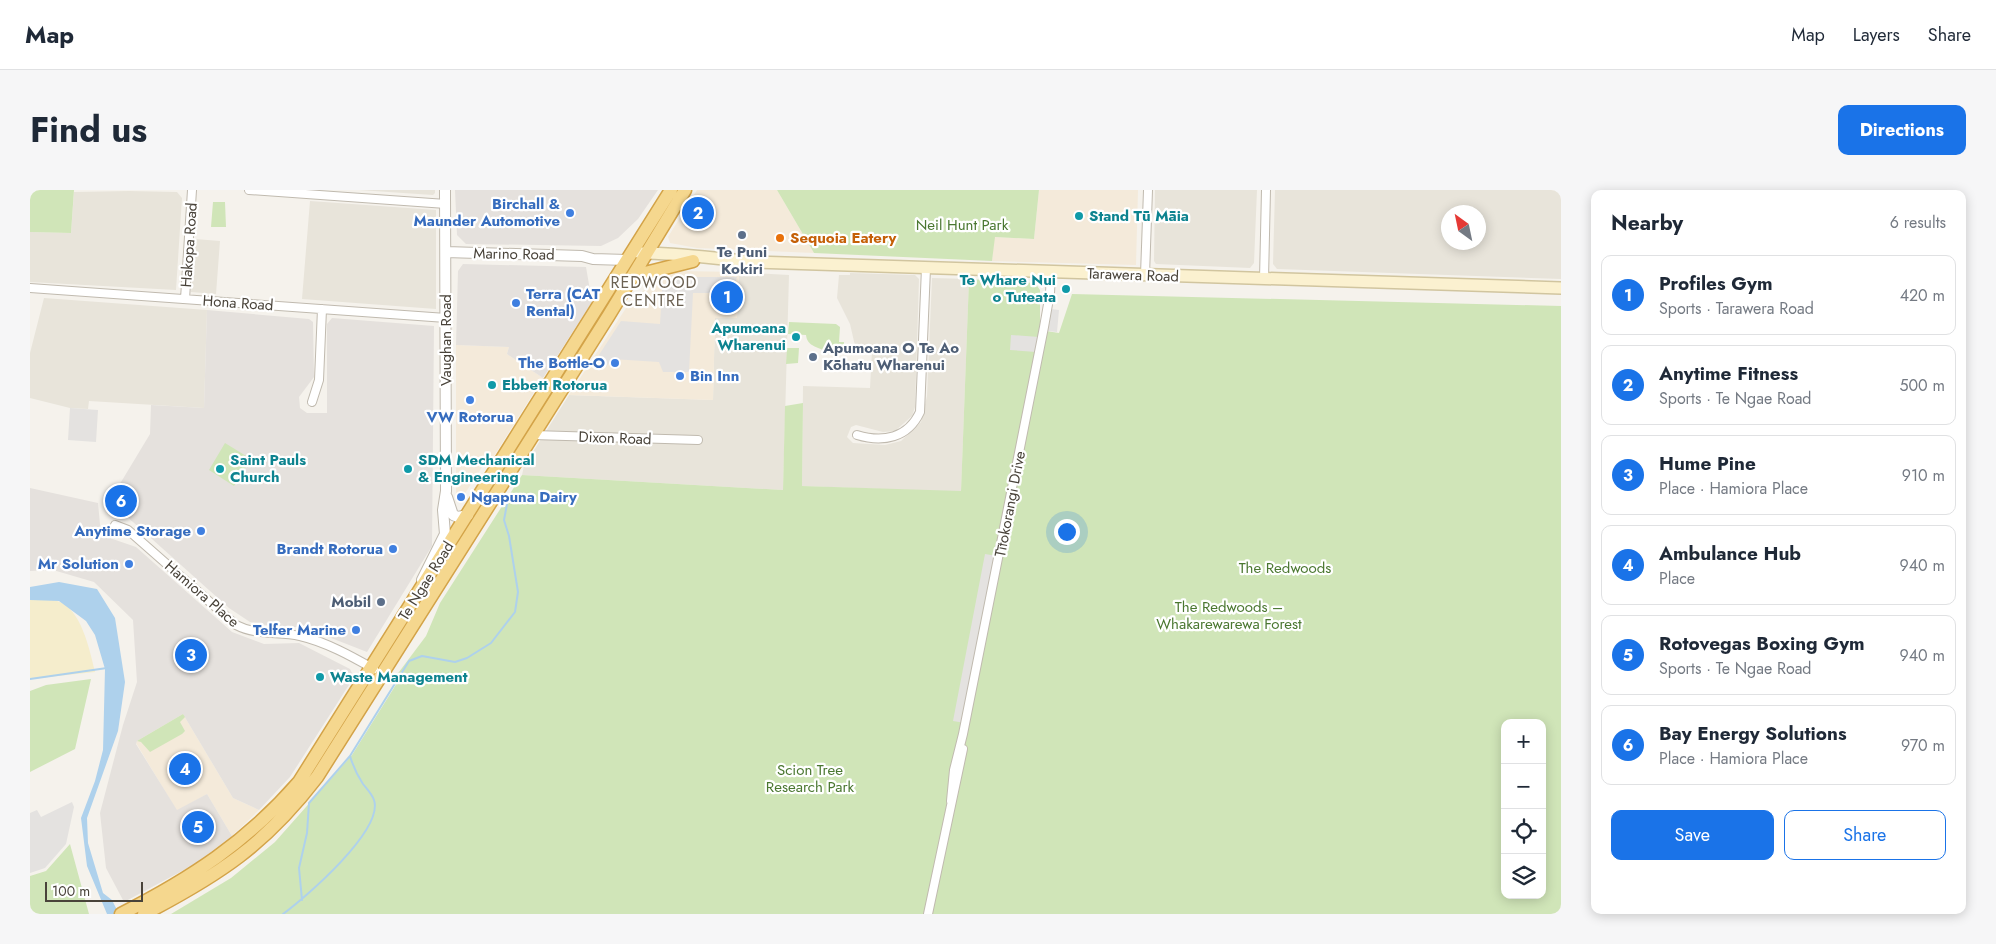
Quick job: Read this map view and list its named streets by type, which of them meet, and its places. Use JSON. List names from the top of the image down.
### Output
{
  "streets": {
    "highway": ["Te Ngae Road"],
    "main road": ["Tarawera Road"],
    "street": [
      "Hakopa Road",
      "Marino Road",
      "Hona Road",
      "Vaughan Road",
      "Dixon Road",
      "Tītokorangi Drive",
      "Hamiora Place"
    ]
  },
  "crossings": [
    ["Hakopa Road", "Hona Road"],
    ["Marino Road", "Tarawera Road"],
    ["Marino Road", "Vaughan Road"],
    ["Marino Road", "Te Ngae Road"],
    ["Tarawera Road", "Tītokorangi Drive"],
    ["Tarawera Road", "Te Ngae Road"],
    ["Hona Road", "Vaughan Road"],
    ["Vaughan Road", "Te Ngae Road"],
    ["Dixon Road", "Te Ngae Road"],
    ["Te Ngae Road", "Hamiora Place"]
  ],
  "districts": ["REDWOOD CENTRE"],
  "parks": [
    "Neil Hunt Park",
    "The Redwoods",
    "The Redwoods – Whakarewarewa Forest",
    "Scion Tree Research Park"
  ],
  "places": [
    "Birchall & Maunder Automotive",
    "Stand Tū Māia",
    "Te Puni Kokiri",
    "Sequoia Eatery",
    "Te Whare Nui o Tuteata",
    "Terra (CAT Rental)",
    "Apumoana Wharenui",
    "Apumoana O Te Ao Kōhatu Wharenui",
    "The Bottle-O",
    "Bin Inn",
    "Ebbett Rotorua",
    "VW Rotorua",
    "Saint Pauls Church",
    "SDM Mechanical & Engineering",
    "Ngapuna Dairy",
    "Anytime Storage",
    "Brandt Rotorua",
    "Mr Solution",
    "Mobil",
    "Telfer Marine",
    "Waste Management"
  ],
  "scale_bar": "100 m",
  "north": "top left",
  "page": {
    "header": "Map",
    "nav": ["Map", "Layers", "Share"],
    "title": "Find us",
    "buttons": [
      "Directions",
      ["Save", "Share"]
    ],
    "heading": ["Nearby", "6 results"],
    "pins": [
      "2",
      "1",
      "6",
      "3",
      "4",
      "5"
    ],
    "list": [
      {
        "mark": "1",
        "name": "Profiles Gym",
        "note": "Sports · Tarawera Road",
        "value": "420 m"
      },
      {
        "mark": "2",
        "name": "Anytime Fitness",
        "note": "Sports · Te Ngae Road",
        "value": "500 m"
      },
      {
        "mark": "3",
        "name": "Hume Pine",
        "note": "Place · Hamiora Place",
        "value": "910 m"
      },
      {
        "mark": "4",
        "name": "Ambulance Hub",
        "note": "Place",
        "value": "940 m"
      },
      {
        "mark": "5",
        "name": "Rotovegas Boxing Gym",
        "note": "Sports · Te Ngae Road",
        "value": "940 m"
      },
      {
        "mark": "6",
        "name": "Bay Energy Solutions",
        "note": "Place · Hamiora Place",
        "value": "970 m"
      }
    ],
    "map_buttons": ["+", "−"],
    "scale": "100 m"
  }
}
